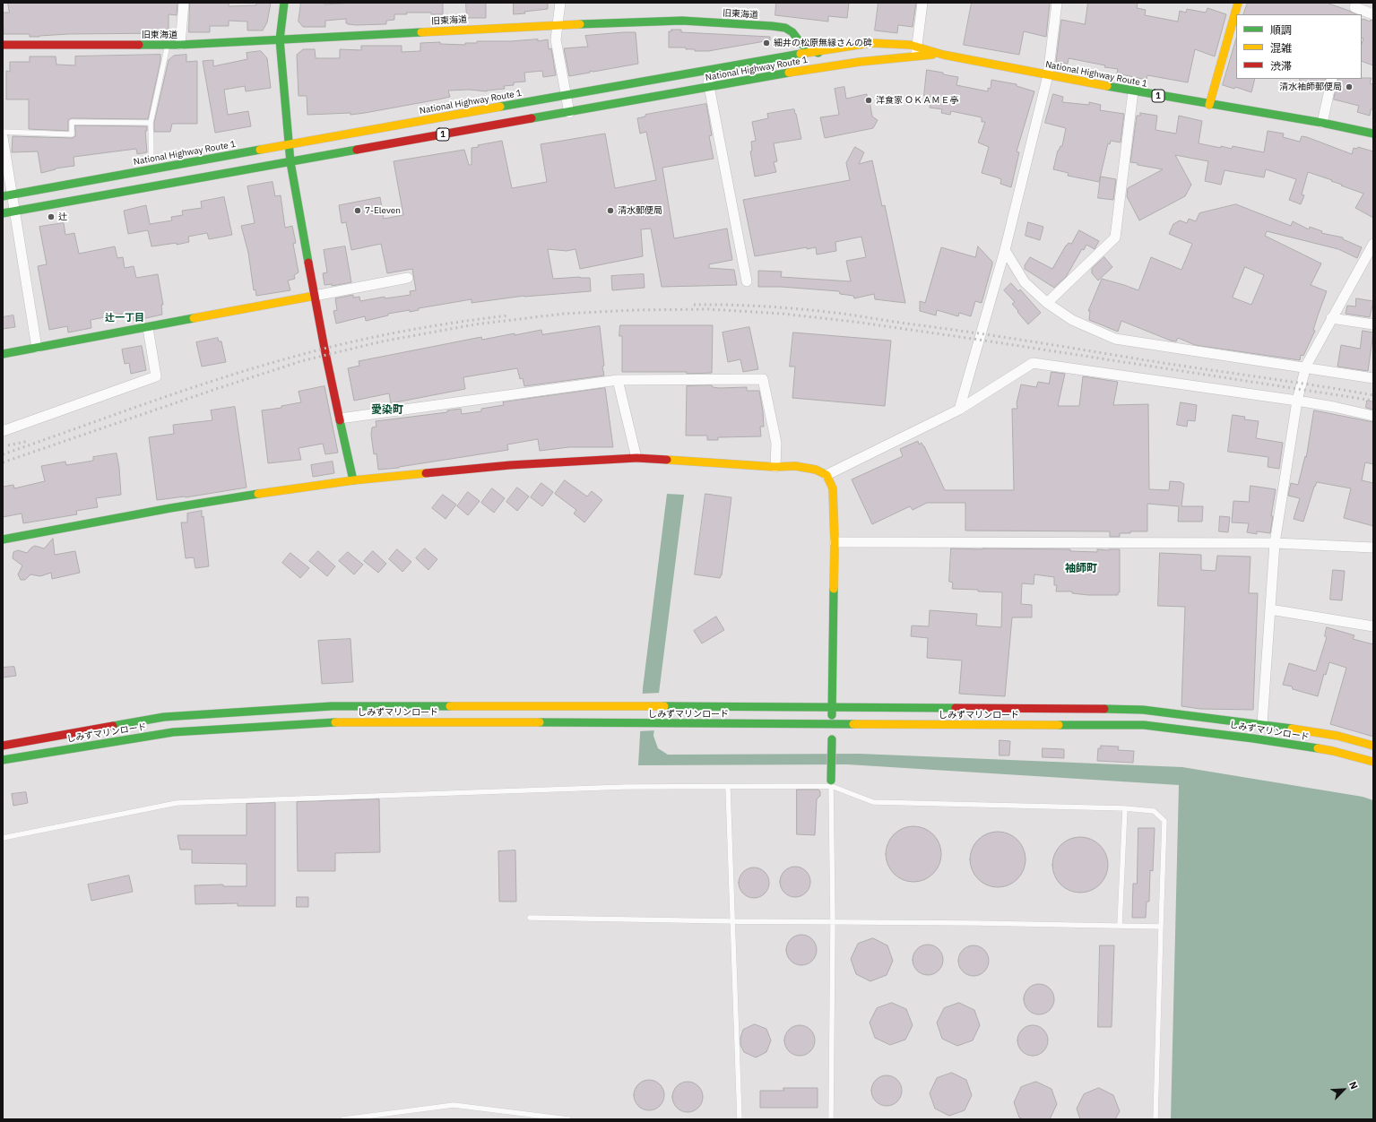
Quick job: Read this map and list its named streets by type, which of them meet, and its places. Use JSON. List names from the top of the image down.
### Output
{
  "streets": {
    "main road": [
      "旧東海道",
      "National Highway Route 1",
      "1",
      "しみずマリンロード"
    ]
  },
  "crossings": [
    ["旧東海道", "National Highway Route 1"]
  ],
  "districts": ["辻一丁目", "愛染町", "袖師町"],
  "places": [
    "細井の松原無縁さんの碑",
    "清水袖師郵便局",
    "洋食家 ＯＫＡＭＥ亭",
    "7-Eleven",
    "清水郵便局",
    "辻"
  ],
  "legend": ["順調", "混雑", "渋滞"],
  "north": "top right"
}
